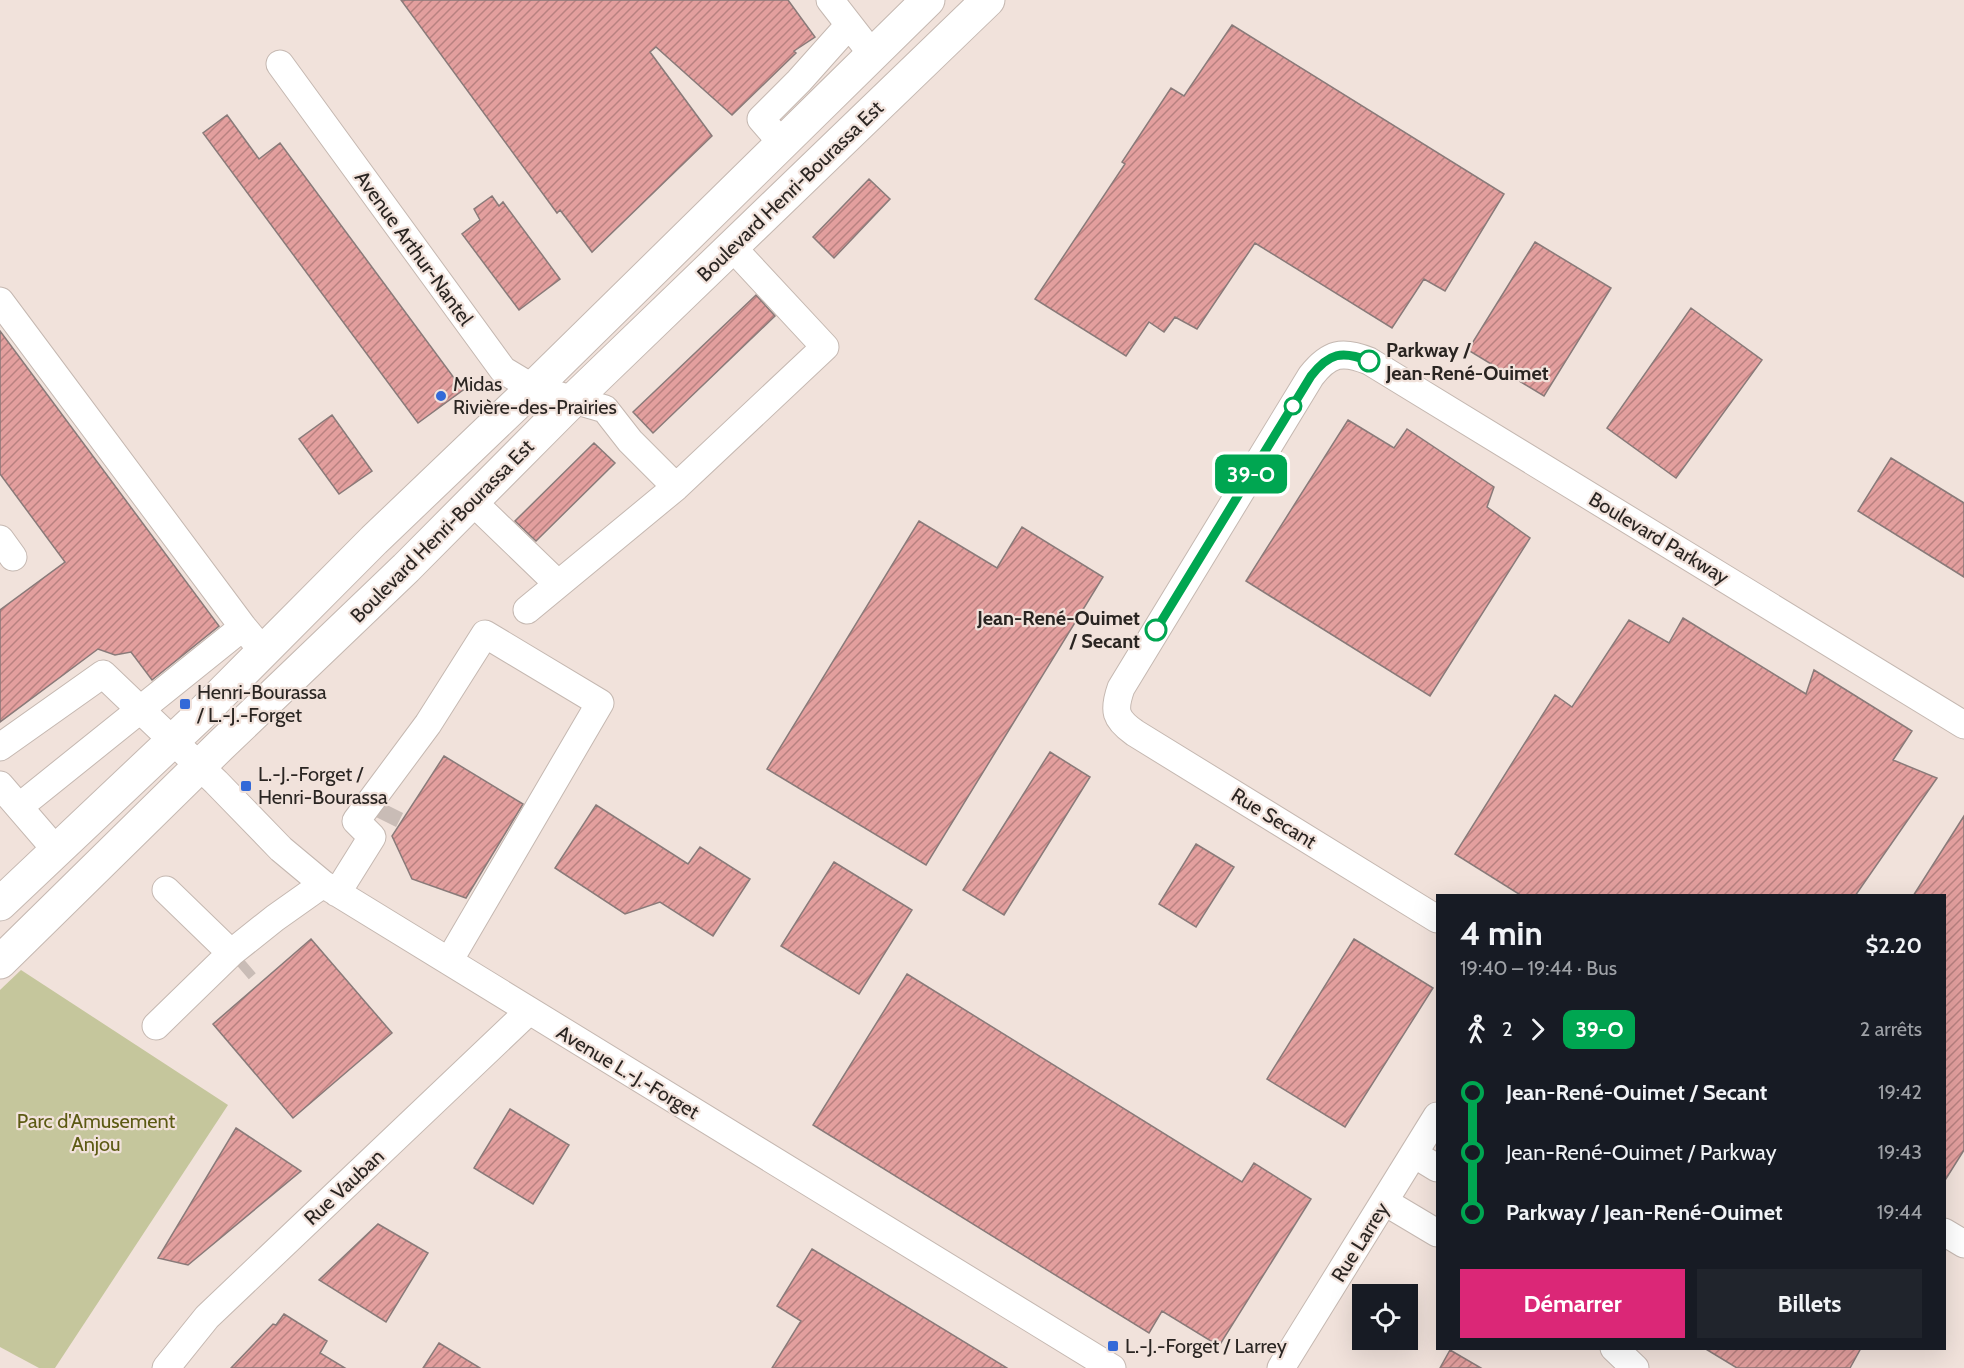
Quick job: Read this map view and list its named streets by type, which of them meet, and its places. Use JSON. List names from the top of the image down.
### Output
{
  "streets": {
    "main road": ["Boulevard Henri-Bourassa Est"],
    "street": [
      "Avenue Arthur-Nantel",
      "Boulevard Parkway",
      "Rue Secant",
      "Avenue L.-J.-Forget",
      "Rue Vauban",
      "Rue Larrey"
    ]
  },
  "crossings": [
    ["Boulevard Henri-Bourassa Est", "Avenue Arthur-Nantel"],
    ["Boulevard Henri-Bourassa Est", "Avenue L.-J.-Forget"],
    ["Boulevard Parkway", "Rue Secant"],
    ["Avenue L.-J.-Forget", "Rue Vauban"]
  ],
  "parks": ["Parc d'Amusement Anjou"],
  "places": {
    "other": ["Parkway / Jean-René-Ouimet", "Midas Rivière-des-Prairies", "Jean-René-Ouimet / Secant"],
    "transit": ["Henri-Bourassa / L.-J.-Forget", "L.-J.-Forget / Henri-Bourassa", "L.-J.-Forget / Larrey"]
  },
  "lines": ["bus line 39-O"],
  "page": {
    "on_map": "39-O",
    "heading": ["4 min", "19:40 – 19:44 · Bus", "$2.20"],
    "legs": ["2", "39-O", "2 arrêts"],
    "list": [
      {
        "name": "Jean-René-Ouimet / Secant",
        "value": "19:42"
      },
      {
        "name": "Jean-René-Ouimet / Parkway",
        "value": "19:43"
      },
      {
        "name": "Parkway / Jean-René-Ouimet",
        "value": "19:44"
      }
    ],
    "buttons": ["Démarrer", "Billets"]
  }
}
